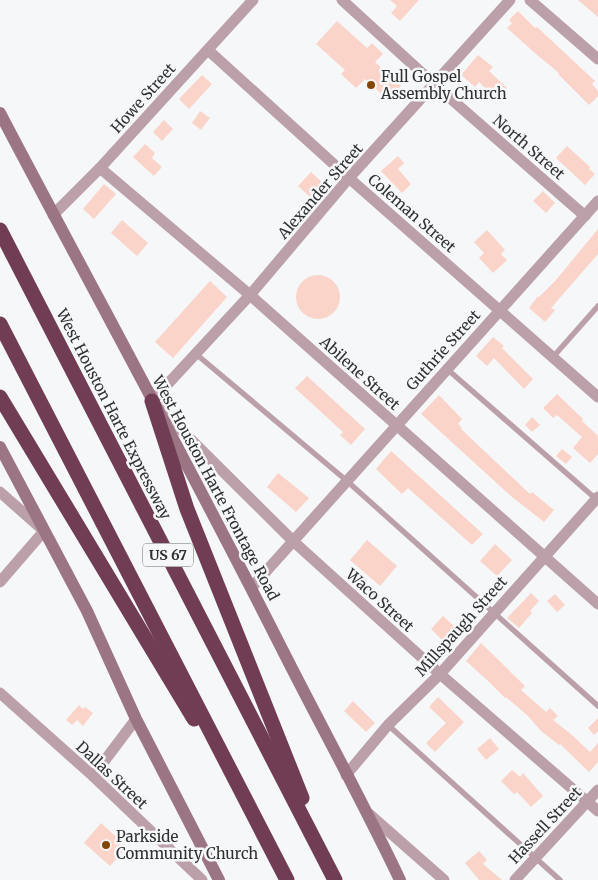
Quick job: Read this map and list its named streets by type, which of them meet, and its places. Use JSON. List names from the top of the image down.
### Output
{
  "streets": {
    "highway": ["West Houston Harte Expressway", "US 67"],
    "main road": ["West Houston Harte Frontage Road"],
    "street": [
      "Howe Street",
      "North Street",
      "Alexander Street",
      "Coleman Street",
      "Guthrie Street",
      "Abilene Street",
      "Waco Street",
      "Millspaugh Street",
      "Dallas Street",
      "Hassell Street"
    ]
  },
  "crossings": [
    ["Howe Street", "Coleman Street"],
    ["Howe Street", "Abilene Street"],
    ["Howe Street", "West Houston Harte Frontage Road"],
    ["North Street", "Alexander Street"],
    ["North Street", "Guthrie Street"],
    ["Alexander Street", "Coleman Street"],
    ["Alexander Street", "Abilene Street"],
    ["Alexander Street", "West Houston Harte Frontage Road"],
    ["Alexander Street", "Waco Street"],
    ["Coleman Street", "Guthrie Street"],
    ["Guthrie Street", "Abilene Street"],
    ["Guthrie Street", "West Houston Harte Frontage Road"],
    ["Guthrie Street", "Waco Street"],
    ["Abilene Street", "Millspaugh Street"],
    ["West Houston Harte Frontage Road", "Waco Street"],
    ["West Houston Harte Frontage Road", "Millspaugh Street"],
    ["Waco Street", "Millspaugh Street"],
    ["Waco Street", "Hassell Street"]
  ],
  "places": ["Full Gospel Assembly Church", "Parkside Community Church"]
}
